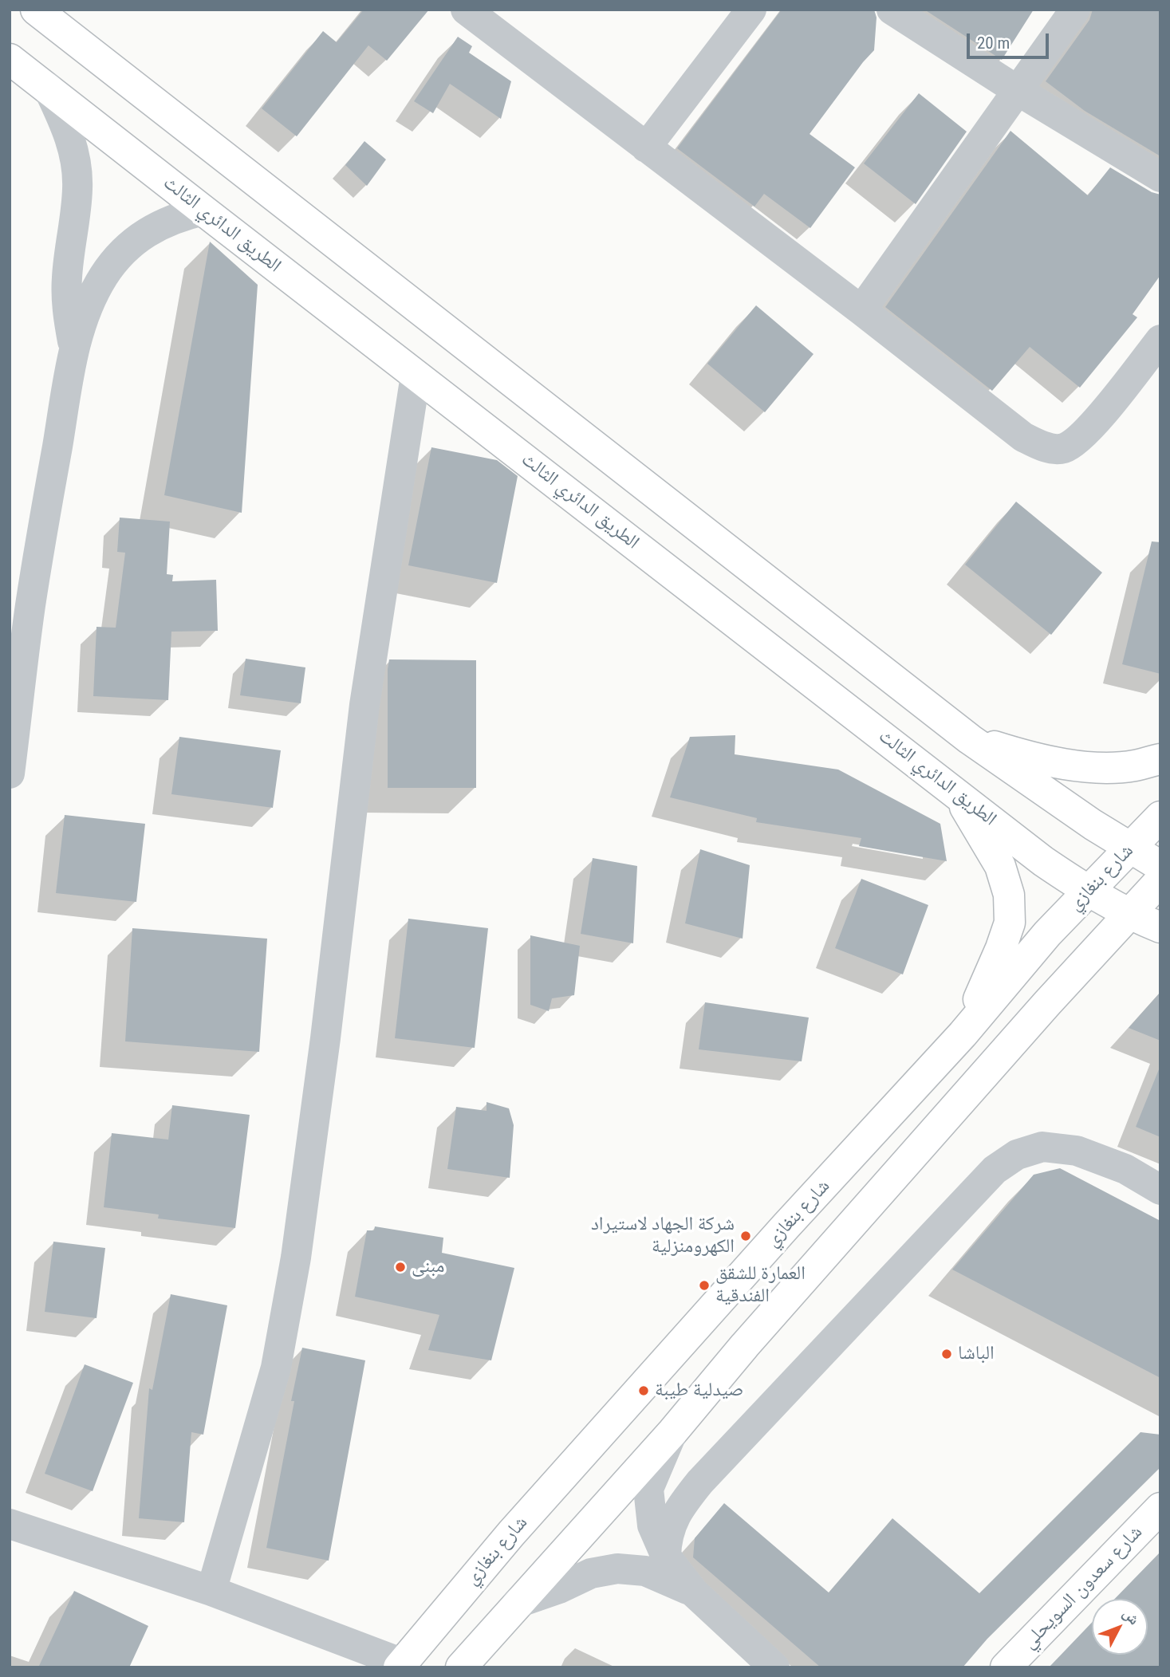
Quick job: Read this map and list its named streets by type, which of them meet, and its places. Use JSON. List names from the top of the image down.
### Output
{
  "streets": {
    "main road": ["الطريق الدائري الثالث", "شارع بنغازي", "شارع سعدون السويحلي"]
  },
  "crossings": [
    ["الطريق الدائري الثالث", "شارع بنغازي"]
  ],
  "places": [
    "شركة الجهاد لاستيراد الكهرومنزلية",
    "مبنى",
    "العمارة للشقق الفندقية",
    "الباشا",
    "صيدلية طيبة"
  ],
  "scale_bar": "20 m",
  "north": "top right"
}
